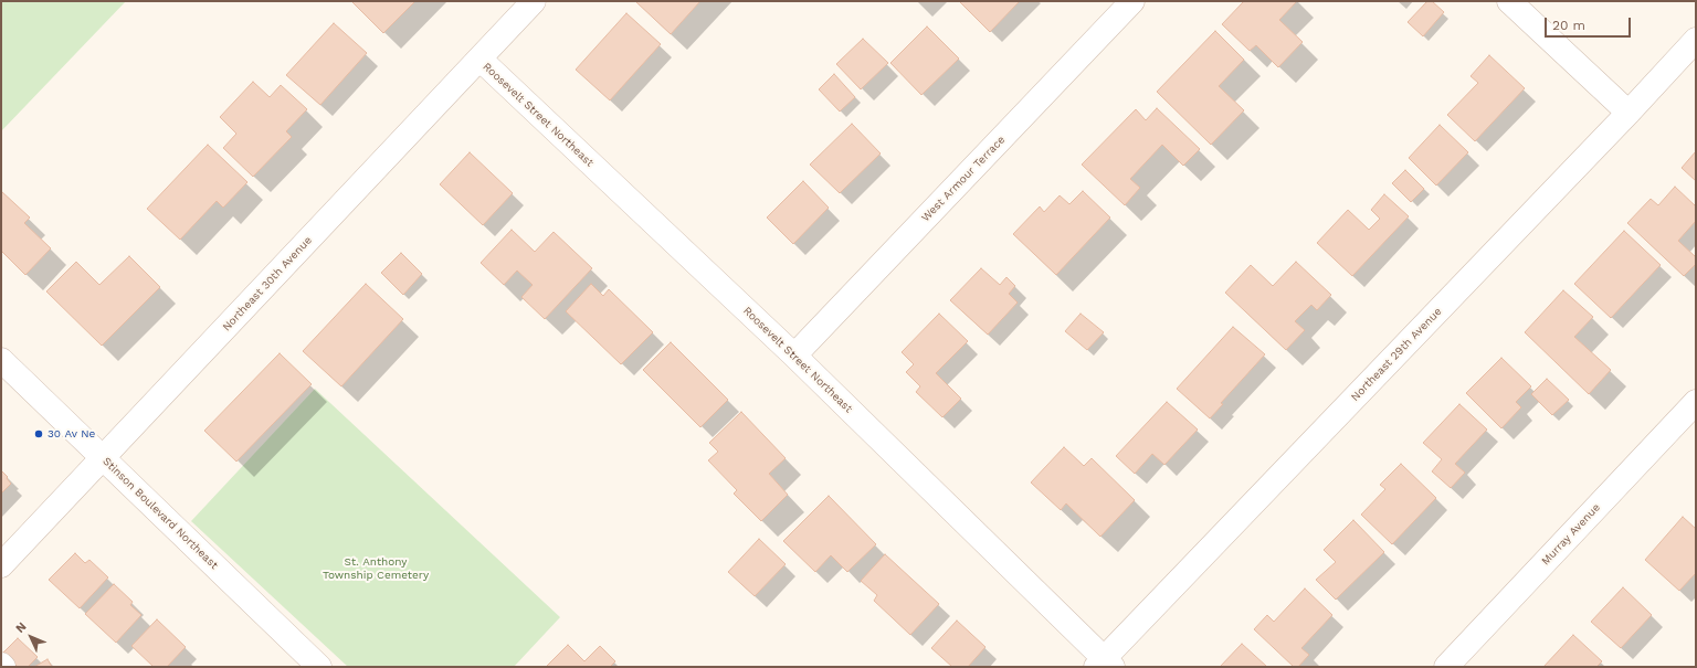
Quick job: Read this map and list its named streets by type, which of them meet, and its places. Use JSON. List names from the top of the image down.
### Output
{
  "streets": {
    "street": [
      "Roosevelt Street Northeast",
      "West Armour Terrace",
      "Northeast 30th Avenue",
      "Northeast 29th Avenue",
      "Stinson Boulevard Northeast",
      "Murray Avenue"
    ]
  },
  "crossings": [
    ["Roosevelt Street Northeast", "West Armour Terrace"],
    ["Roosevelt Street Northeast", "Northeast 30th Avenue"],
    ["Roosevelt Street Northeast", "Northeast 29th Avenue"],
    ["Northeast 30th Avenue", "Stinson Boulevard Northeast"]
  ],
  "parks": ["St. Anthony Township Cemetery"],
  "places": ["30 Av Ne"],
  "scale_bar": "20 m",
  "north": "top left"
}
